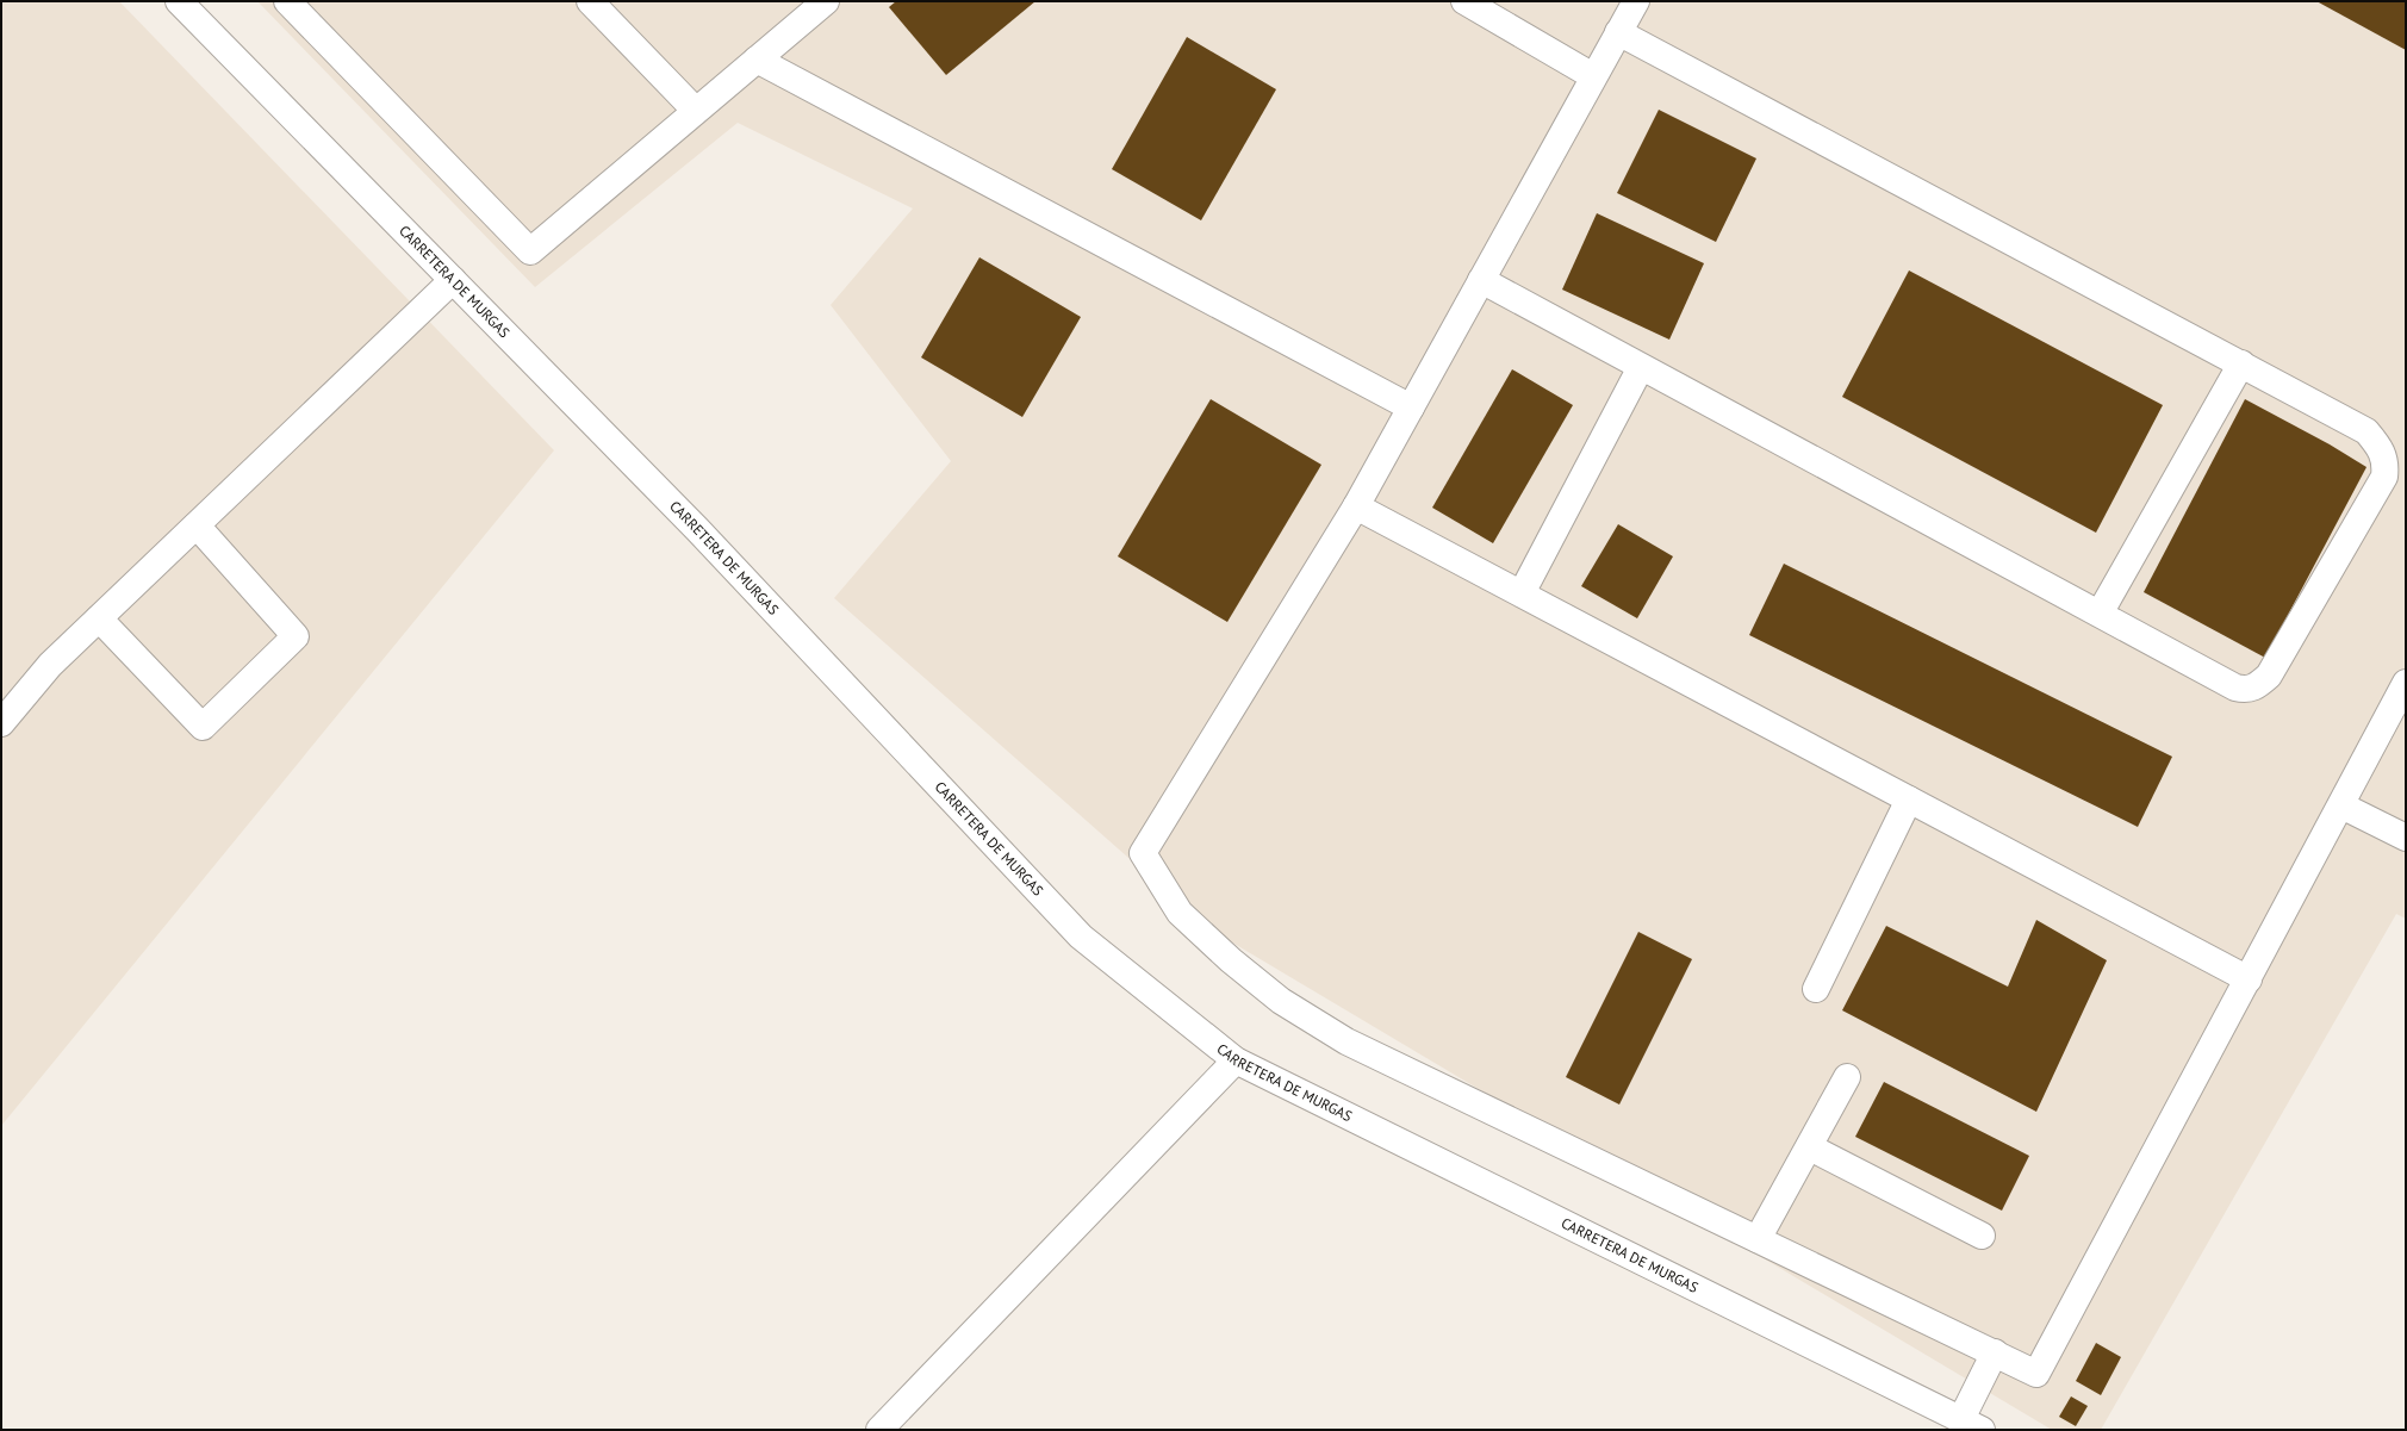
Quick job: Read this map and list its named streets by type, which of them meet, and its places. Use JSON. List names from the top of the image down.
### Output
{
  "streets": {
    "street": ["CARRETERA DE MURGAS"]
  }
}
